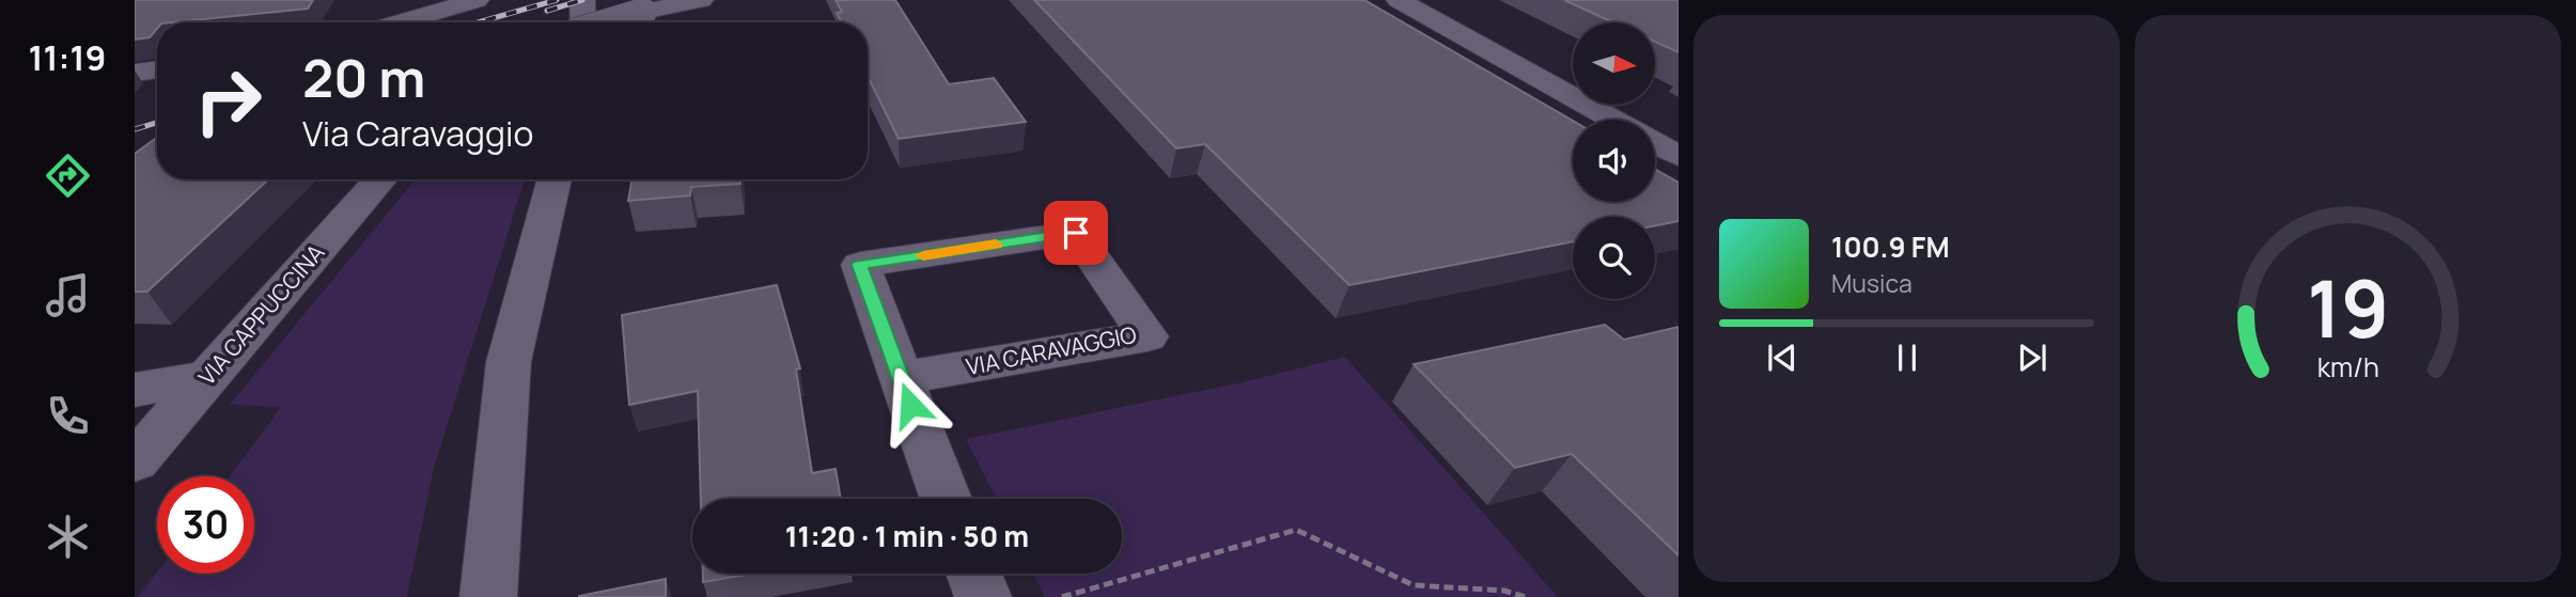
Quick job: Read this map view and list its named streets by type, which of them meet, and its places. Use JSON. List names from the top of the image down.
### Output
{
  "streets": {
    "street": ["VIA CAPPUCCINA", "VIA CARAVAGGIO"]
  },
  "north": "right",
  "page": {
    "tabs": "11:19",
    "turn": ["20 m", "Via Caravaggio"],
    "song": ["100.9 FM", "Musica"],
    "limit": "30",
    "trip": "11:20 · 1 min · 50 m",
    "gauge": ["19", "km/h"]
  }
}
